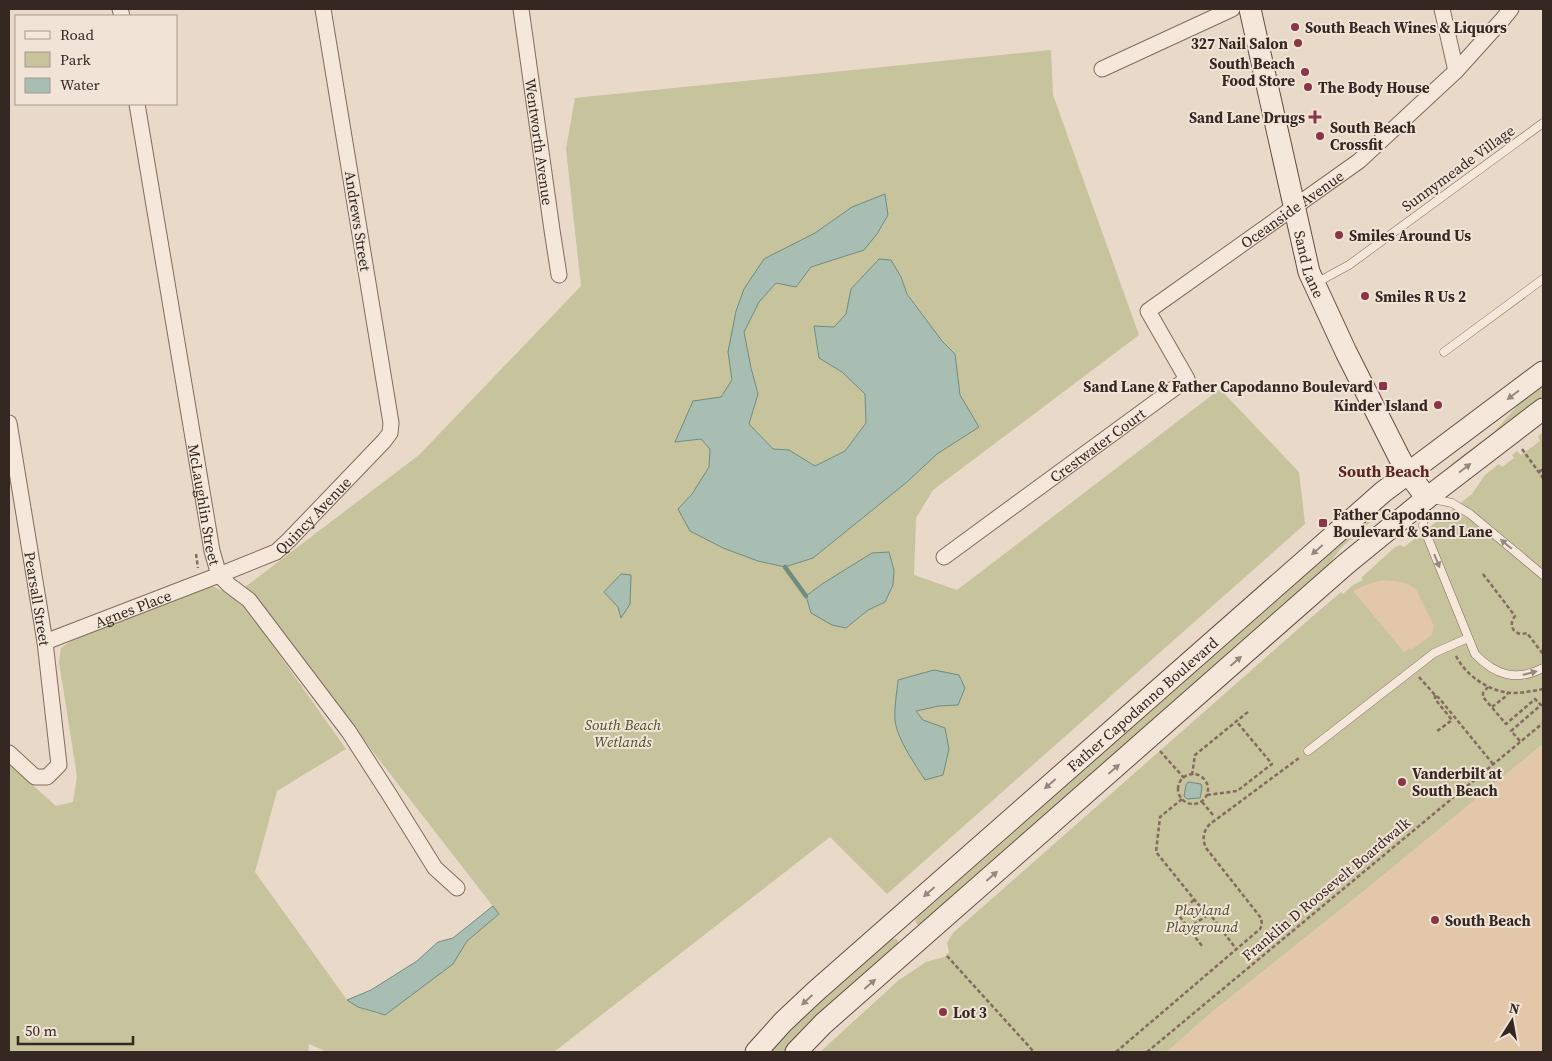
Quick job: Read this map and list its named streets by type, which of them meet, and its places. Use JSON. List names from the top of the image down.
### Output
{
  "streets": {
    "main road": ["Sand Lane", "Father Capodanno Boulevard"],
    "street": [
      "Wentworth Avenue",
      "Oceanside Avenue",
      "Andrews Street",
      "Crestwater Court",
      "McLaughlin Street",
      "Quincy Avenue",
      "Pearsall Street",
      "Agnes Place"
    ],
    "lane": ["Sunnymeade Village"],
    "path": ["Franklin D Roosevelt Boardwalk"]
  },
  "crossings": [
    ["Sunnymeade Village", "Sand Lane"],
    ["Oceanside Avenue", "Sand Lane"],
    ["Oceanside Avenue", "Crestwater Court"],
    ["Andrews Street", "Quincy Avenue"],
    ["Sand Lane", "Father Capodanno Boulevard"],
    ["McLaughlin Street", "Quincy Avenue"],
    ["McLaughlin Street", "Agnes Place"],
    ["Quincy Avenue", "Agnes Place"],
    ["Pearsall Street", "Agnes Place"]
  ],
  "districts": ["South Beach"],
  "parks": ["South Beach Wetlands", "Playland Playground"],
  "places": {
    "other": [
      "South Beach Wines & Liquors",
      "327 Nail Salon",
      "South Beach Food Store",
      "The Body House",
      "South Beach Crossfit",
      "Smiles Around Us",
      "Smiles R Us 2",
      "Kinder Island",
      "Vanderbilt at South Beach",
      "South Beach",
      "Lot 3"
    ],
    "health": ["Sand Lane Drugs"],
    "transit": ["Sand Lane & Father Capodanno Boulevard", "Father Capodanno Boulevard & Sand Lane"]
  },
  "legend": ["Road", "Park", "Water"],
  "scale_bar": "50 m",
  "north": "top"
}
